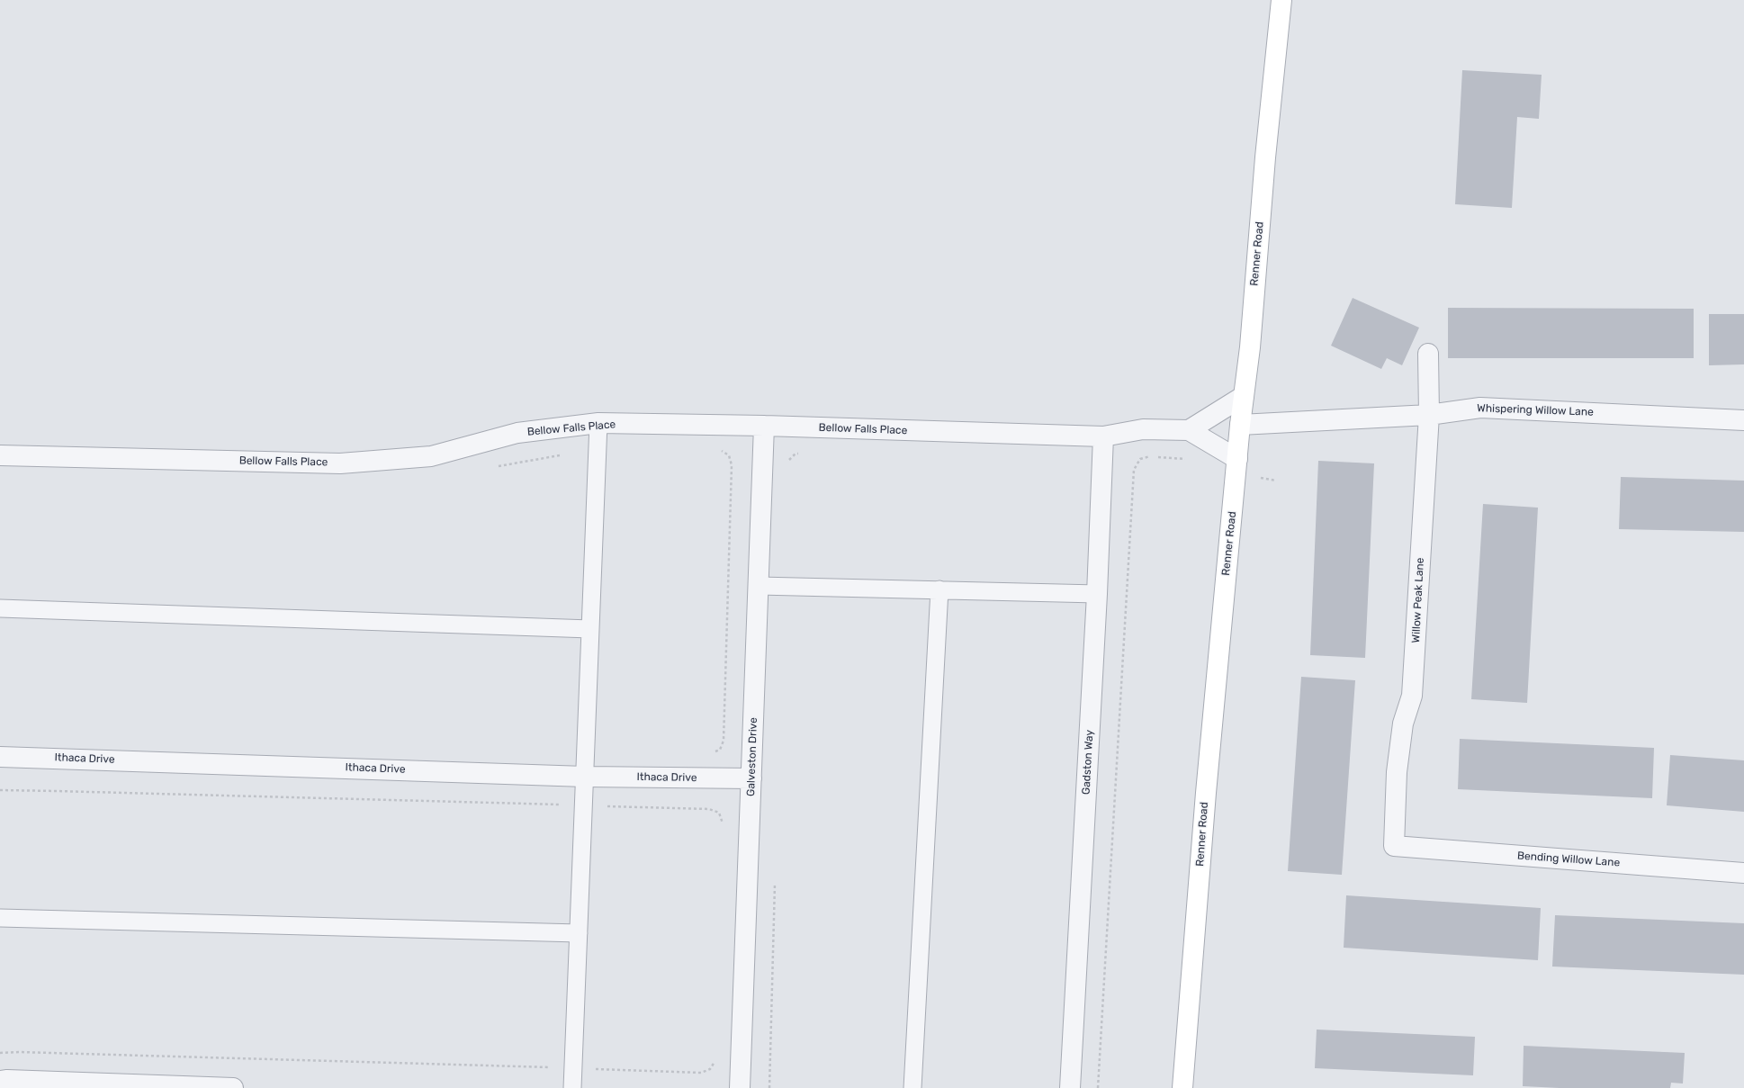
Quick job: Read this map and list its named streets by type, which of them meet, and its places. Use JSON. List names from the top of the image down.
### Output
{
  "streets": {
    "main road": ["Renner Road"],
    "street": [
      "Whispering Willow Lane",
      "Bellow Falls Place",
      "Willow Peak Lane",
      "Galveston Drive",
      "Ithaca Drive",
      "Gadston Way",
      "Bending Willow Lane"
    ]
  },
  "crossings": [
    ["Renner Road", "Whispering Willow Lane"],
    ["Renner Road", "Bellow Falls Place"],
    ["Whispering Willow Lane", "Willow Peak Lane"],
    ["Bellow Falls Place", "Galveston Drive"],
    ["Bellow Falls Place", "Gadston Way"],
    ["Willow Peak Lane", "Bending Willow Lane"],
    ["Galveston Drive", "Ithaca Drive"]
  ]
}
